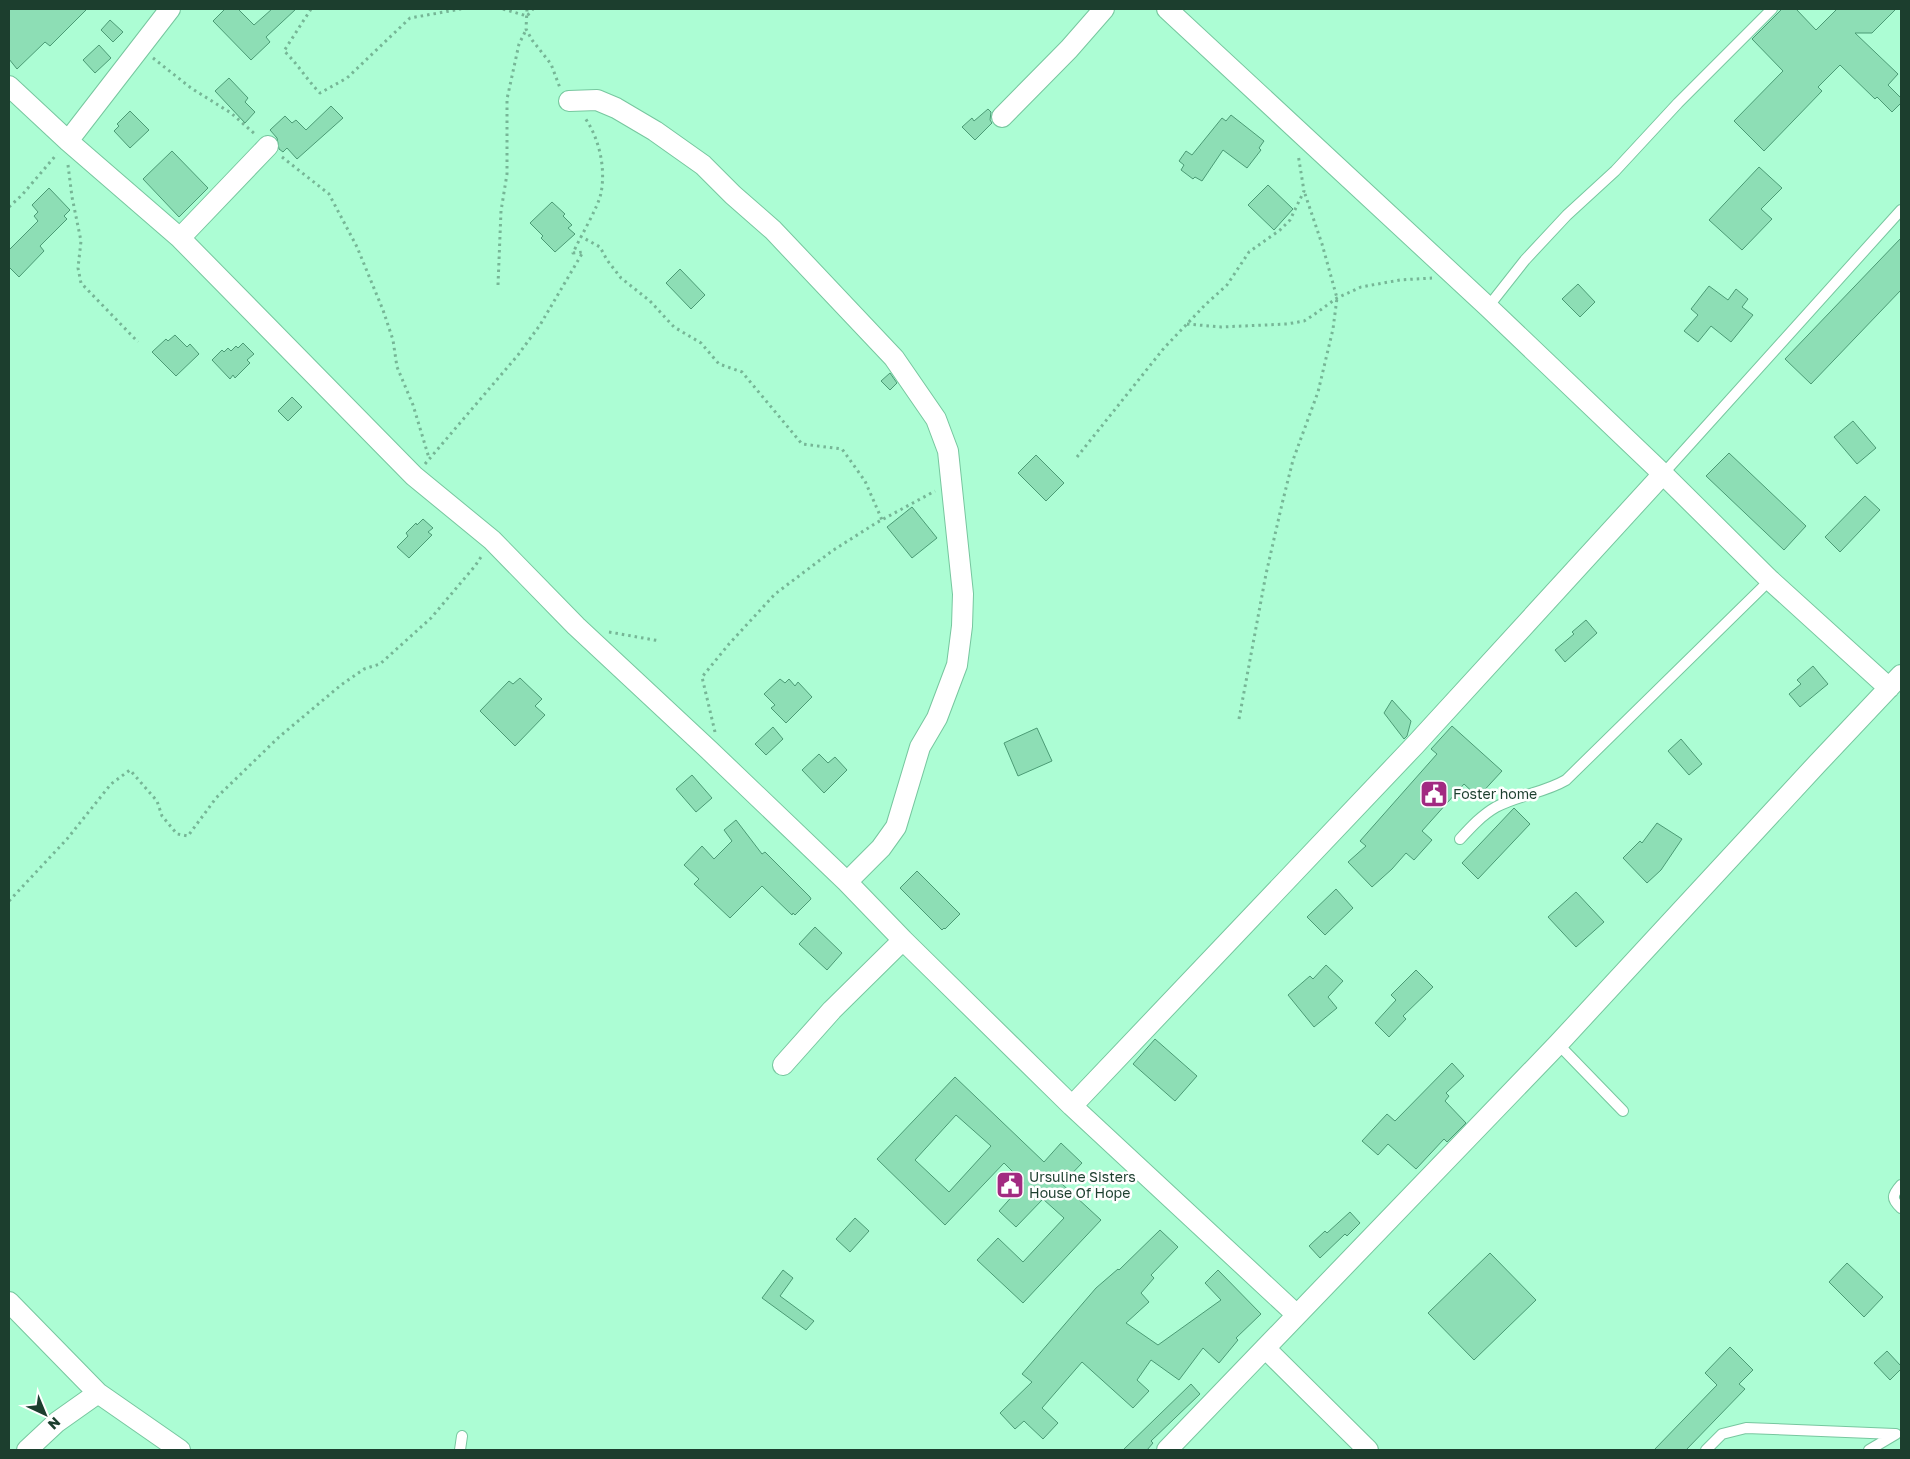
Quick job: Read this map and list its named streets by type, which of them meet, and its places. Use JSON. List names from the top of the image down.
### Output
{
  "places": {
    "public building": ["Foster home", "Ursuline Sisters House Of Hope"]
  },
  "north": "bottom right"
}
